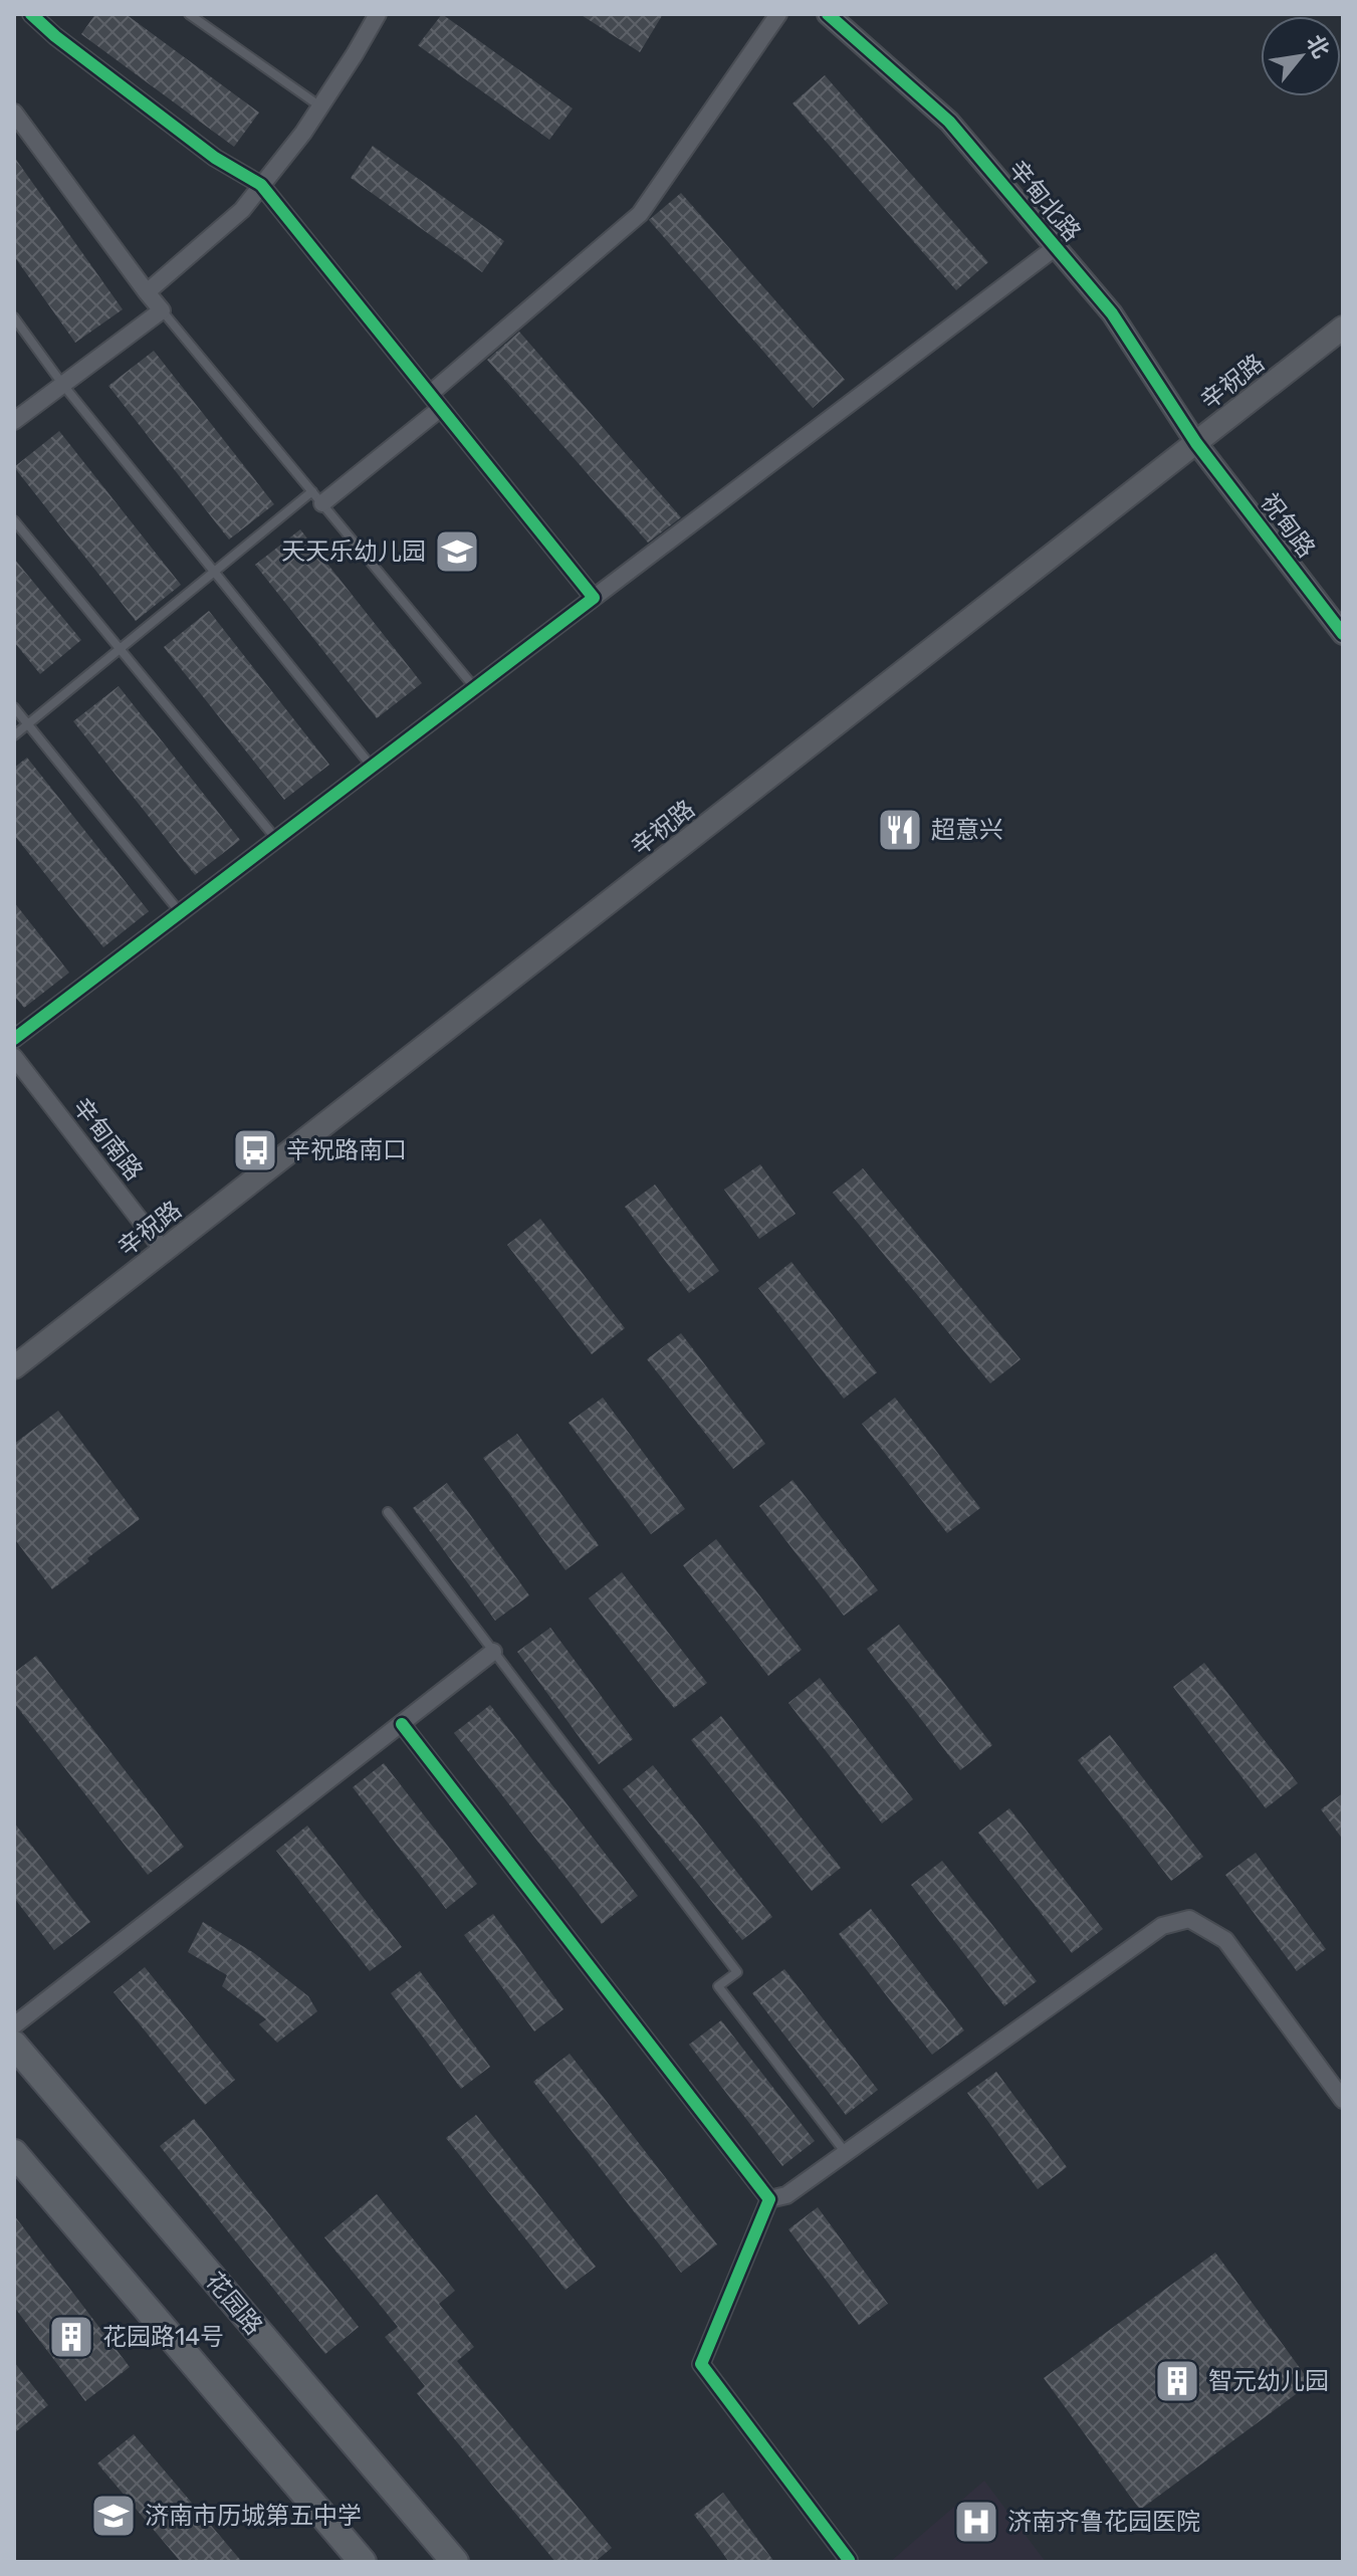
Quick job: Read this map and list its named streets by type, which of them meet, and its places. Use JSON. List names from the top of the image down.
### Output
{
  "streets": {
    "main road": ["辛祝路", "花园路"],
    "street": ["辛甸北路", "祝甸路", "辛甸南路"]
  },
  "crossings": [
    ["辛甸北路", "辛祝路"],
    ["辛甸北路", "祝甸路"],
    ["辛祝路", "祝甸路"],
    ["辛祝路", "辛甸南路"]
  ],
  "places": {
    "school or university": ["天天乐幼儿园", "济南市历城第五中学"],
    "restaurant": ["超意兴"],
    "bus stop": ["辛祝路南口"],
    "building": ["花园路14号", "智元幼儿园"],
    "hospital": ["济南齐鲁花园医院"]
  },
  "north": "top right"
}
